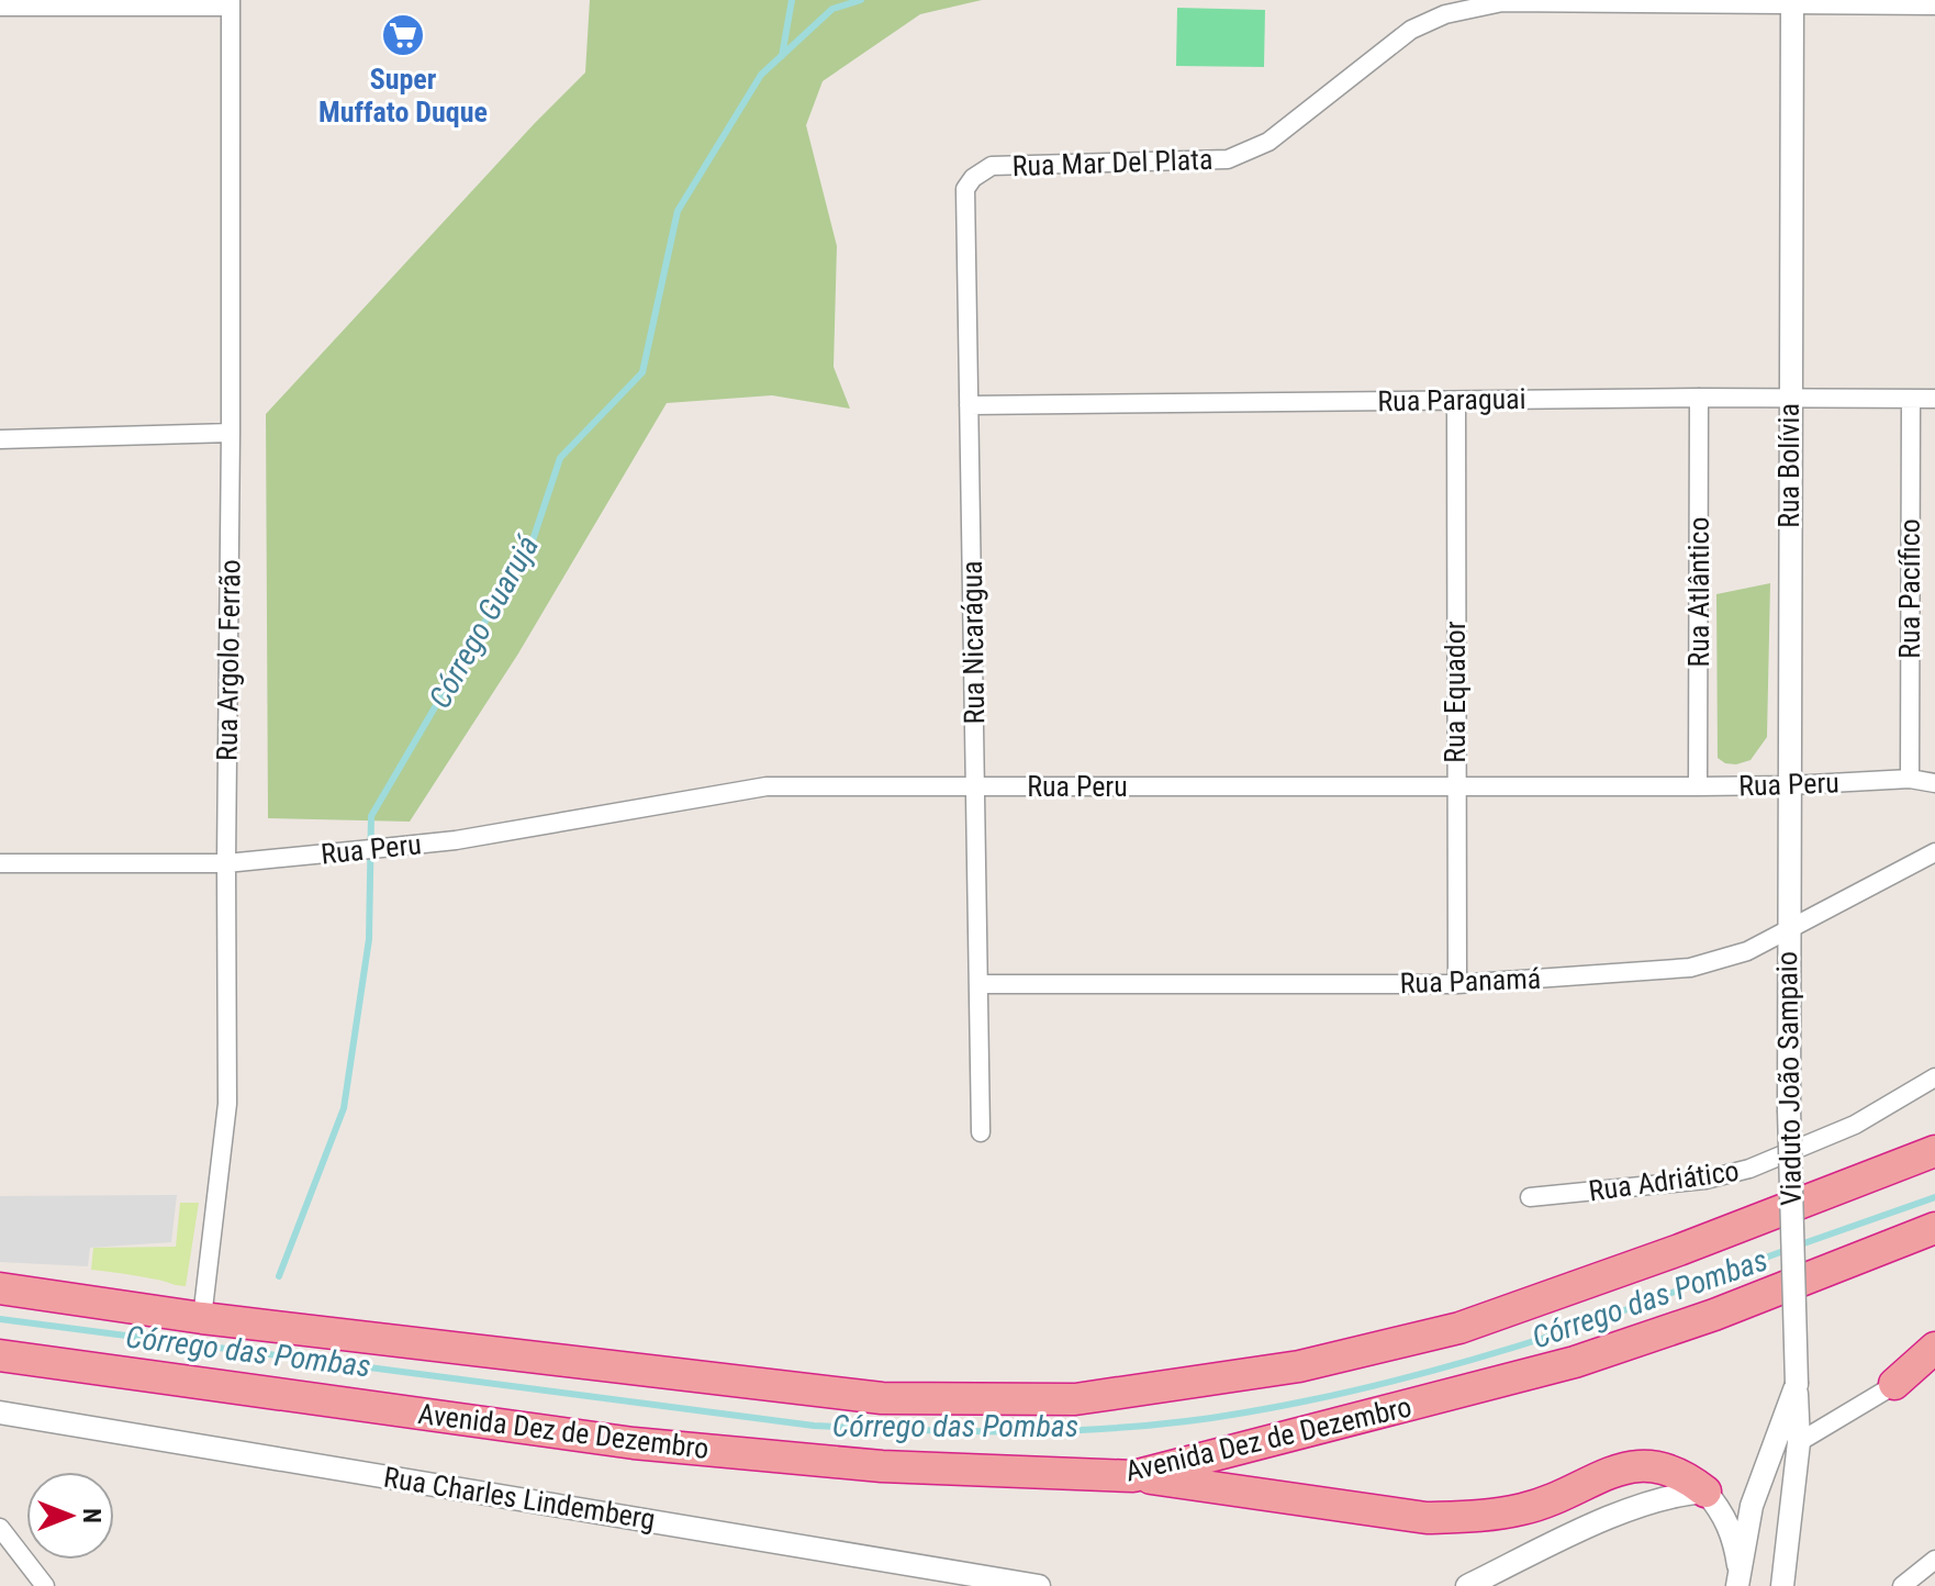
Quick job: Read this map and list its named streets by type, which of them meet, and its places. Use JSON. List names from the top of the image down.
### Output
{
  "streets": {
    "highway": ["Avenida Dez de Dezembro"],
    "street": [
      "Rua Mar Del Plata",
      "Rua Paraguai",
      "Rua Bolívia",
      "Rua Pacífico",
      "Rua Atlântico",
      "Rua Nicarágua",
      "Rua Argolo Ferrão",
      "Rua Equador",
      "Rua Peru",
      "Rua Panamá",
      "Viaduto João Sampaio",
      "Rua Adriático",
      "Rua Charles Lindemberg"
    ]
  },
  "crossings": [
    ["Rua Mar Del Plata", "Rua Bolívia"],
    ["Rua Mar Del Plata", "Rua Nicarágua"],
    ["Rua Paraguai", "Rua Bolívia"],
    ["Rua Paraguai", "Rua Pacífico"],
    ["Rua Paraguai", "Rua Atlântico"],
    ["Rua Paraguai", "Rua Nicarágua"],
    ["Rua Paraguai", "Rua Equador"],
    ["Rua Bolívia", "Rua Peru"],
    ["Rua Bolívia", "Rua Panamá"],
    ["Rua Bolívia", "Viaduto João Sampaio"],
    ["Rua Pacífico", "Rua Peru"],
    ["Rua Atlântico", "Rua Peru"],
    ["Rua Nicarágua", "Rua Peru"],
    ["Rua Nicarágua", "Rua Panamá"],
    ["Rua Argolo Ferrão", "Rua Peru"],
    ["Rua Equador", "Rua Peru"],
    ["Rua Equador", "Rua Panamá"],
    ["Rua Panamá", "Viaduto João Sampaio"]
  ],
  "water": ["Córrego Guarujá", "Córrego das Pombas"],
  "places": {
    "supermarket": ["Super Muffato Duque"]
  },
  "north": "right"
}
